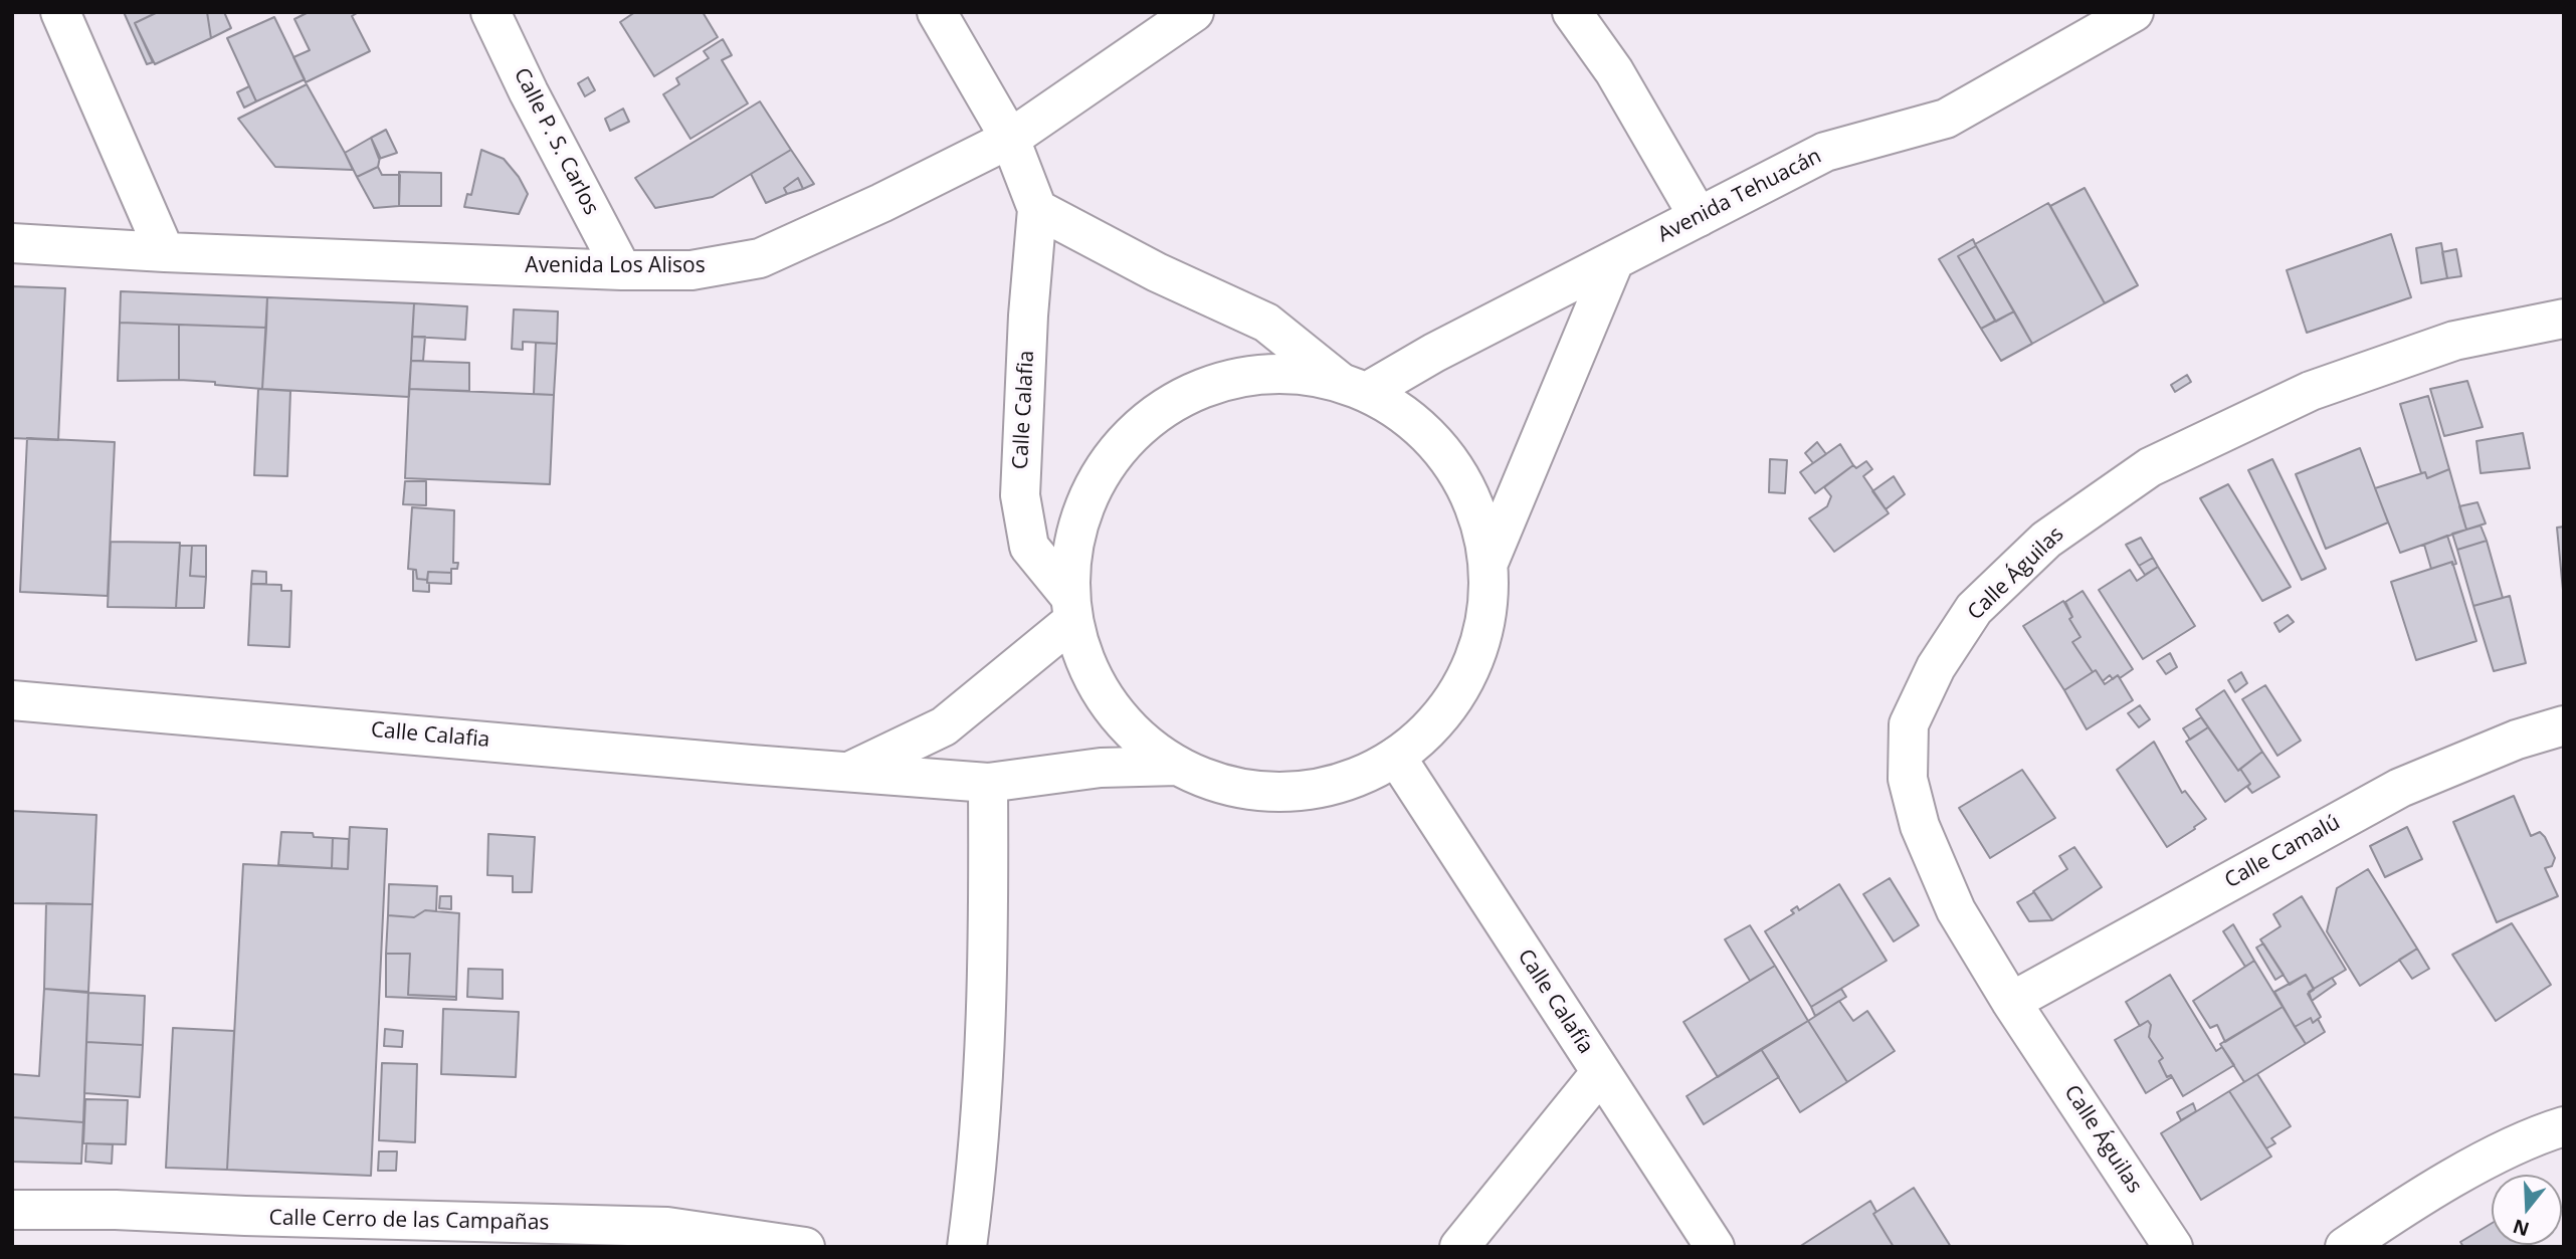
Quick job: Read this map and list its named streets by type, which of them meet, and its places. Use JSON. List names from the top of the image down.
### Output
{
  "streets": {
    "street": [
      "Calle P. S. Carlos",
      "Avenida Tehuacán",
      "Avenida Los Alisos",
      "Calle Calafia",
      "Calle Águilas",
      "Calle Camalú",
      "Calle Calafía",
      "Calle Cerro de las Campañas"
    ]
  },
  "crossings": [
    ["Calle P. S. Carlos", "Avenida Los Alisos"],
    ["Avenida Los Alisos", "Calle Calafia"],
    ["Calle Águilas", "Calle Camalú"]
  ],
  "north": "bottom"
}
